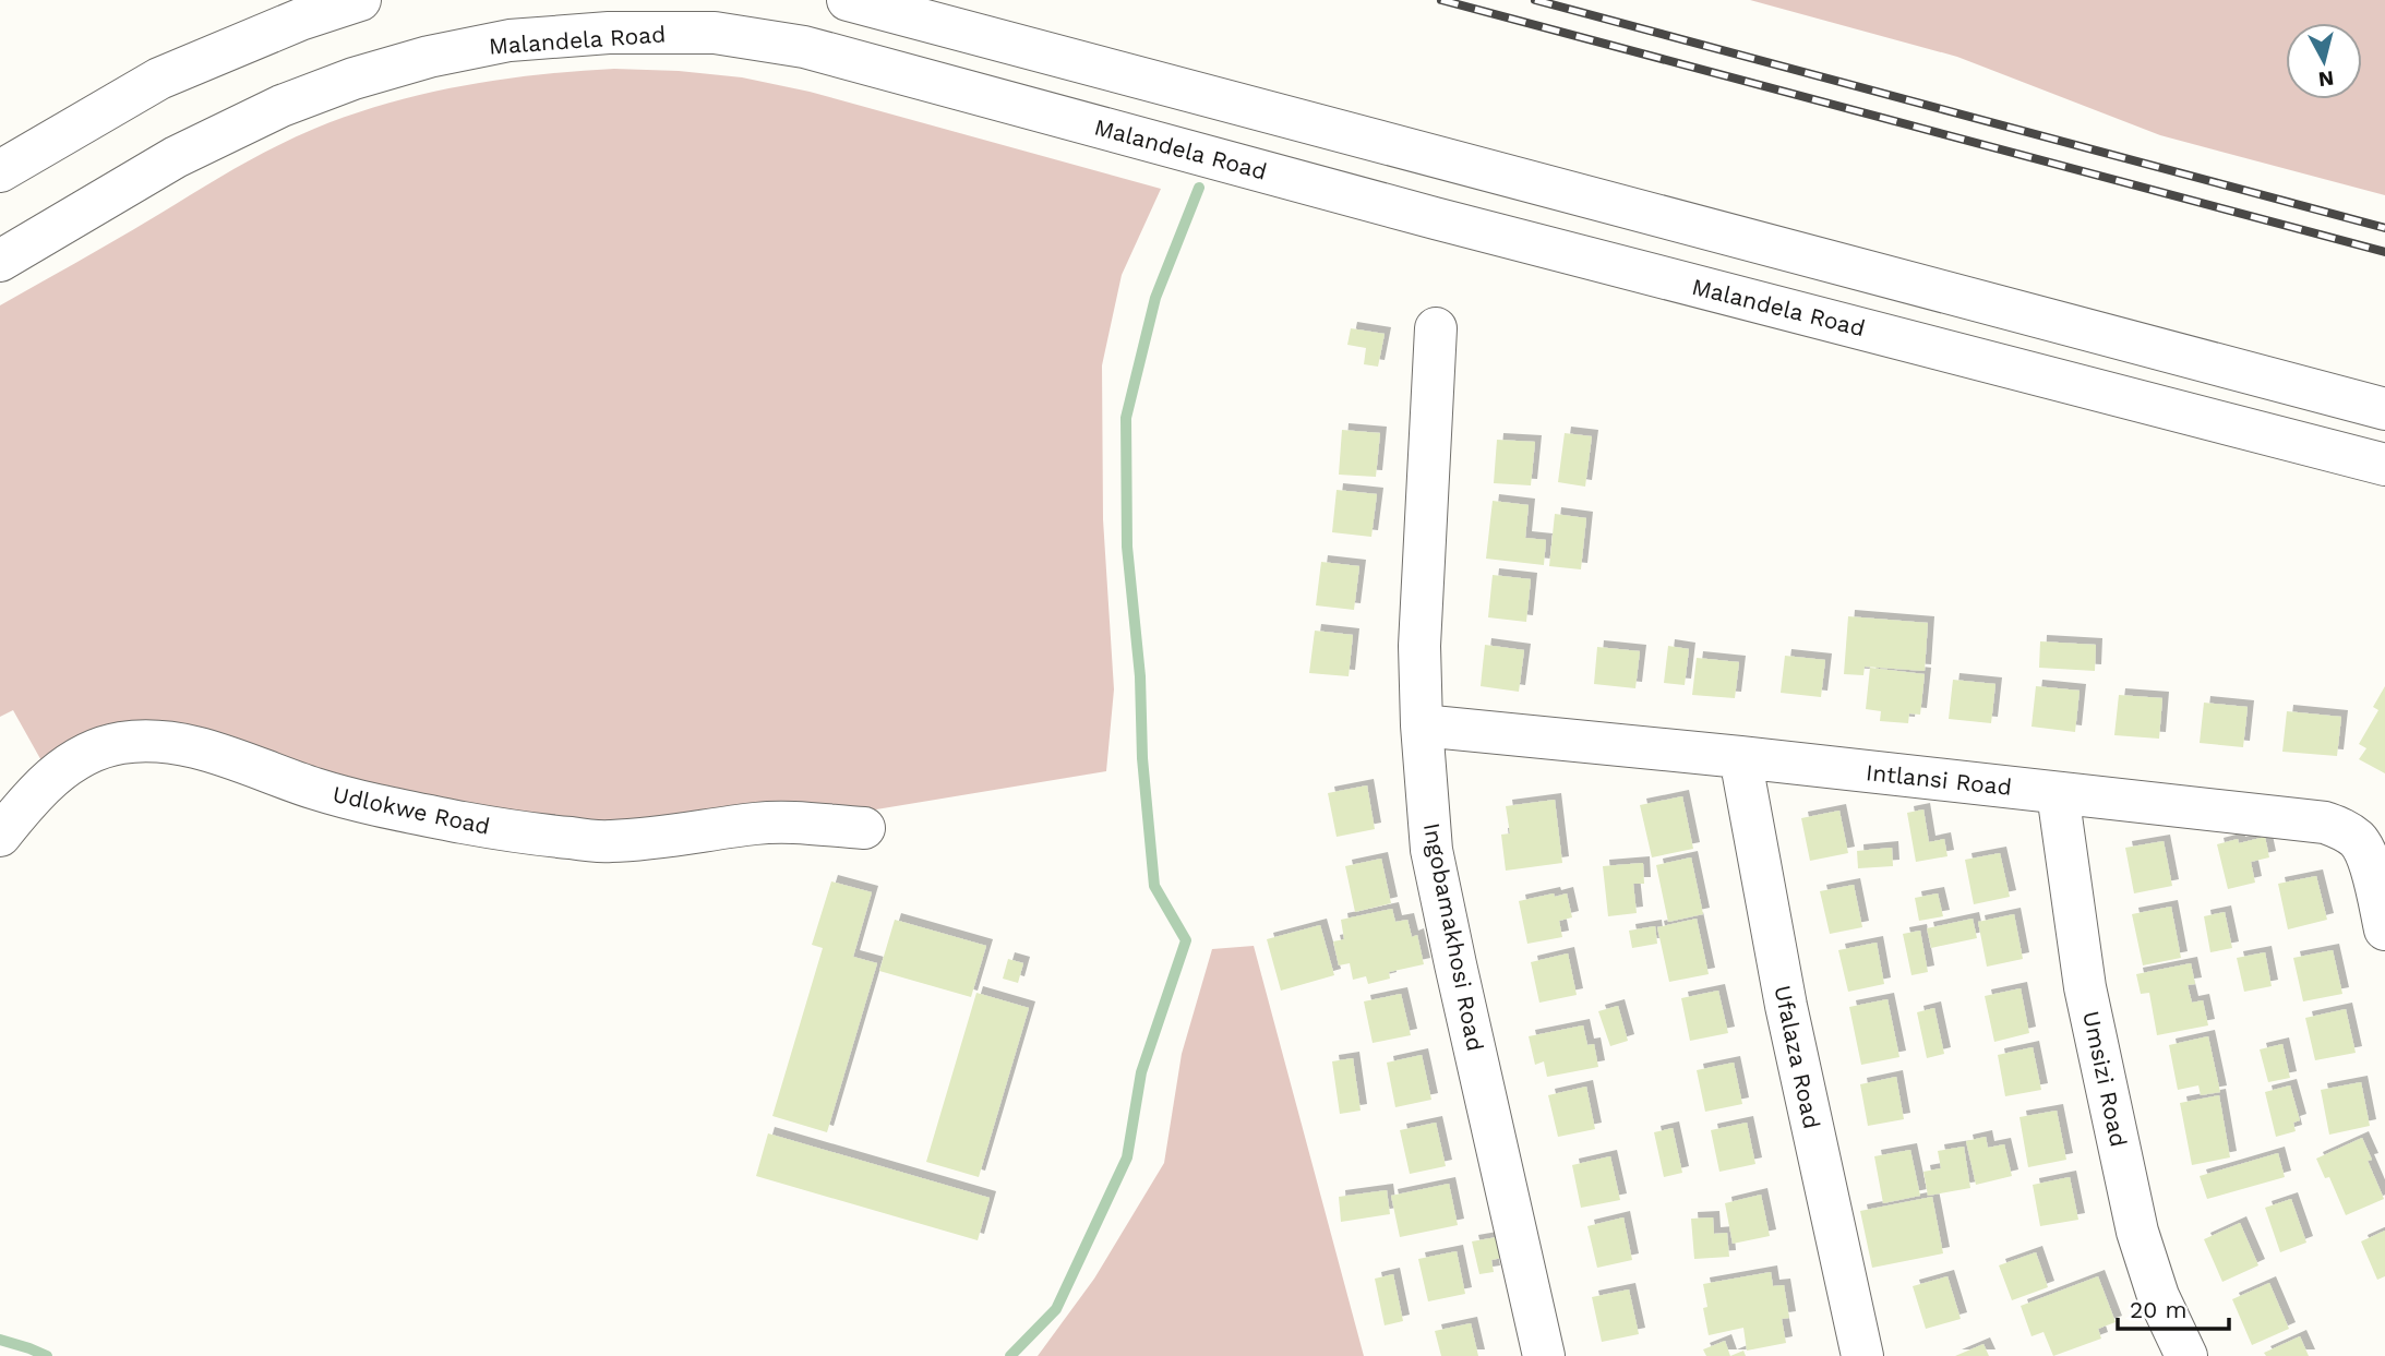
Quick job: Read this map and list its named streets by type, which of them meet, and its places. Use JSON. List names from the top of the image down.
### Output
{
  "streets": {
    "main road": [
      "Malandela Road",
      "Intlansi Road",
      "Udlokwe Road",
      "Ingobamakhosi Road",
      "Ufalaza Road",
      "Umsizi Road"
    ]
  },
  "crossings": [
    ["Intlansi Road", "Ingobamakhosi Road"],
    ["Intlansi Road", "Ufalaza Road"],
    ["Intlansi Road", "Umsizi Road"]
  ],
  "scale_bar": "20 m",
  "north": "bottom"
}
